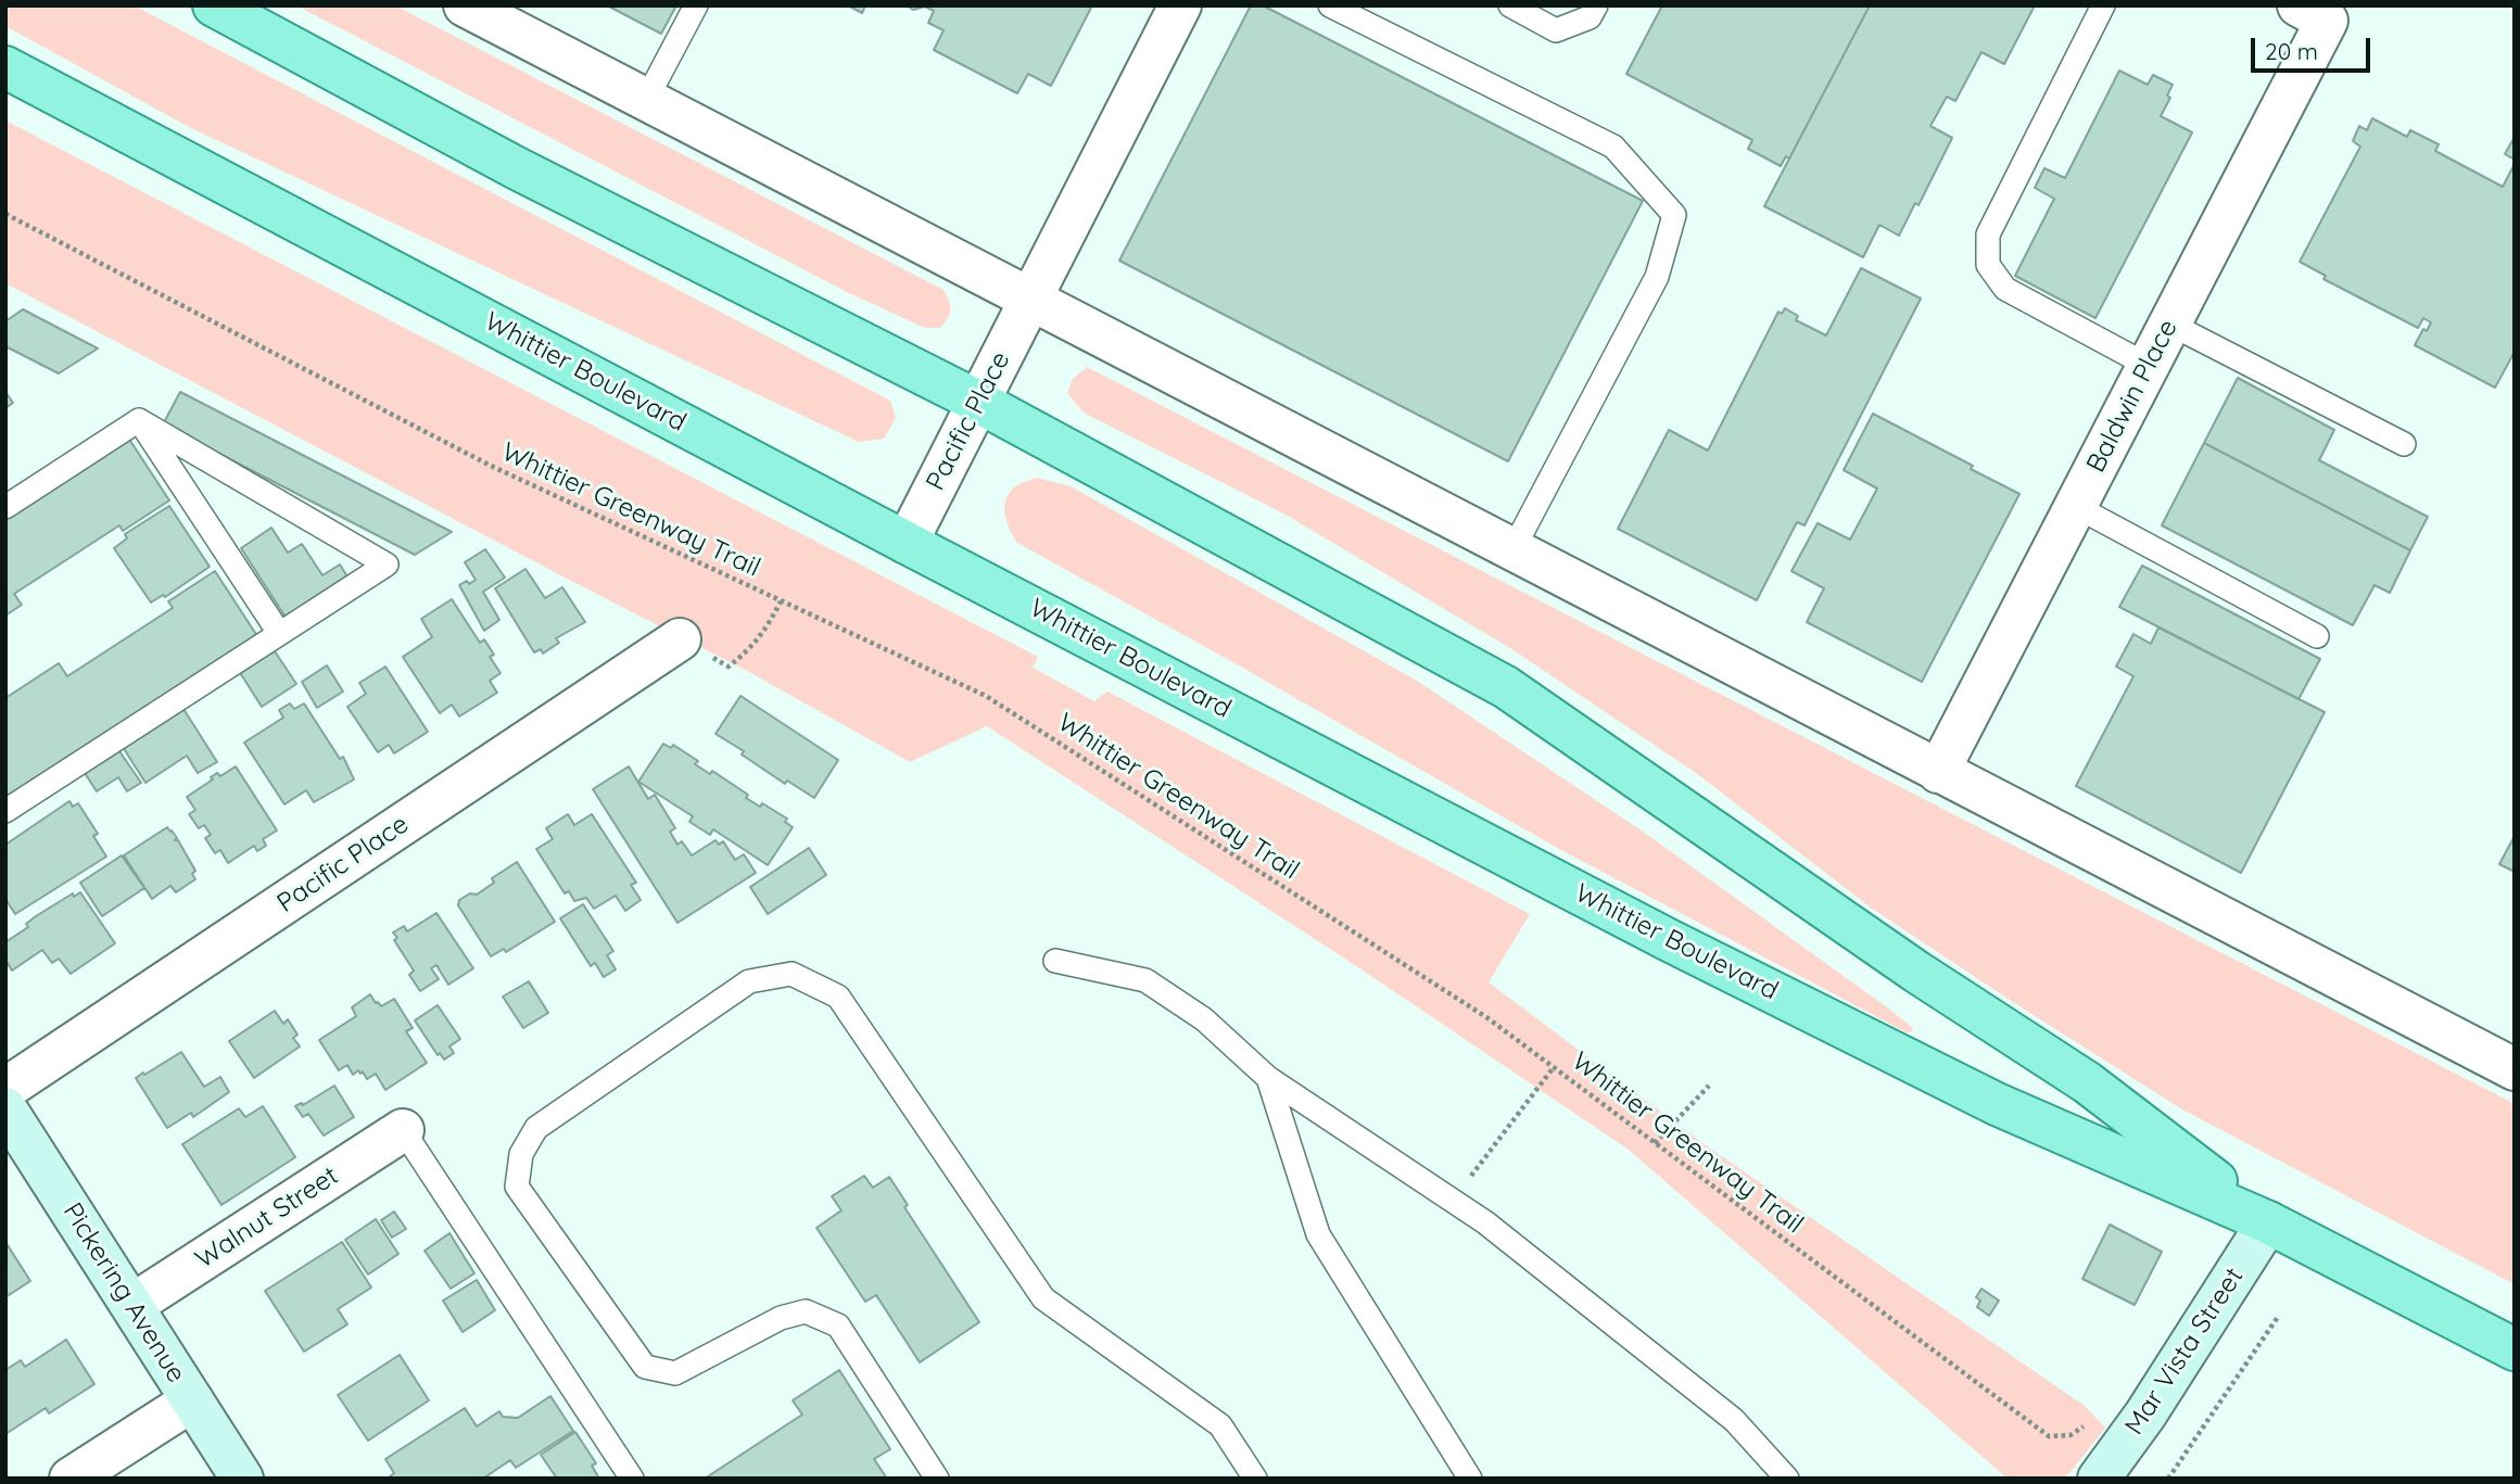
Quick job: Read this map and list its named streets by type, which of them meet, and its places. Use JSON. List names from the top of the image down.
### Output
{
  "streets": {
    "main road": ["Whittier Boulevard"],
    "street": [
      "Baldwin Place",
      "Pacific Place",
      "Walnut Street",
      "Pickering Avenue",
      "Mar Vista Street"
    ],
    "path": ["Whittier Greenway Trail"]
  },
  "crossings": [
    ["Whittier Boulevard", "Pacific Place"],
    ["Whittier Boulevard", "Mar Vista Street"],
    ["Walnut Street", "Pickering Avenue"]
  ],
  "scale_bar": "20 m"
}
